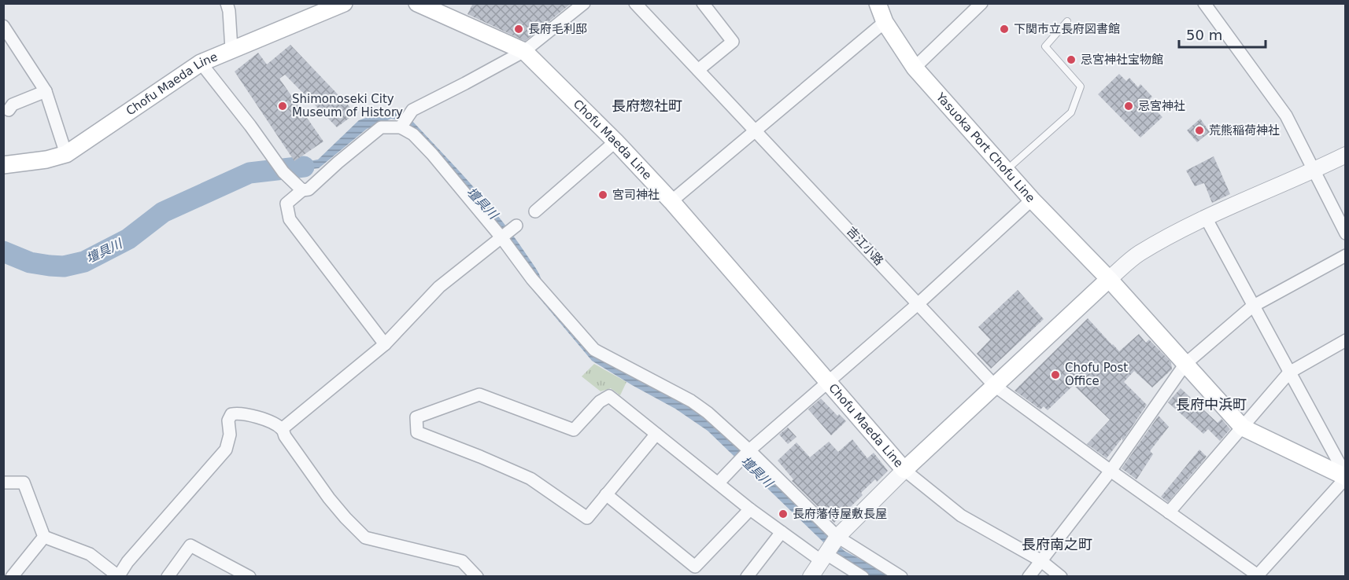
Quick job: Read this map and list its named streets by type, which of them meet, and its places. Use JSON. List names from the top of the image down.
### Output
{
  "streets": {
    "main road": ["Chofu Maeda Line", "Yasuoka Port Chofu Line"],
    "street": ["吉江小路"]
  },
  "crossings": [
    ["Chofu Maeda Line", "Yasuoka Port Chofu Line"],
    ["Chofu Maeda Line", "吉江小路"]
  ],
  "districts": ["長府惣社町", "長府中浜町", "長府南之町"],
  "water": ["壇具川"],
  "places": [
    "長府毛利邸",
    "下関市立長府図書館",
    "忌宮神社宝物館",
    "Shimonoseki City Museum of History",
    "忌宮神社",
    "荒熊稲荷神社",
    "宮司神社",
    "Chofu Post Office",
    "長府藩侍屋敷長屋"
  ],
  "scale_bar": "50 m"
}
